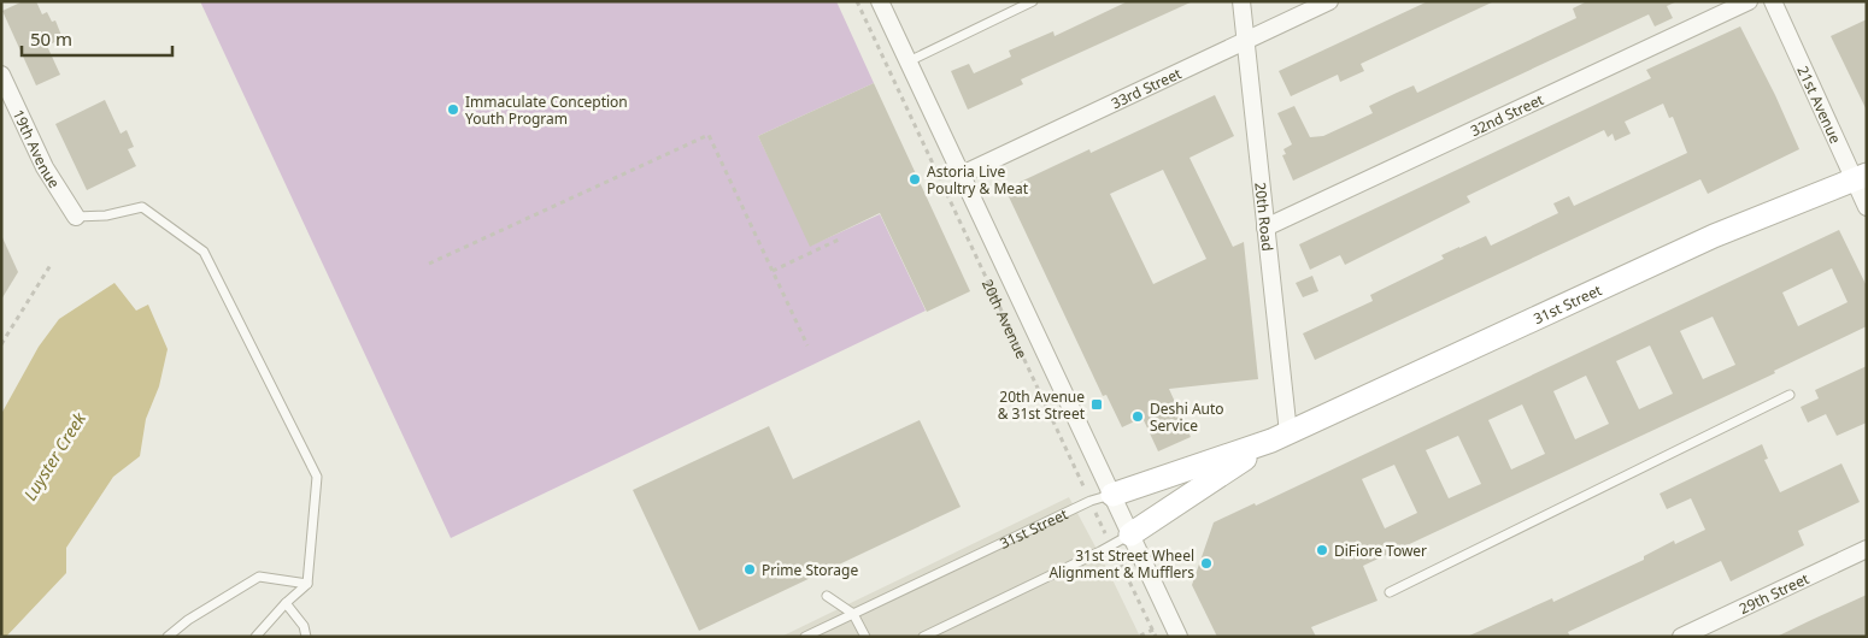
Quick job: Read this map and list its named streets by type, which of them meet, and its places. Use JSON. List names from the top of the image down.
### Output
{
  "streets": {
    "street": [
      "33rd Street",
      "21st Avenue",
      "32nd Street",
      "19th Avenue",
      "20th Road",
      "31st Street",
      "20th Avenue",
      "29th Street"
    ]
  },
  "crossings": [
    ["33rd Street", "20th Road"],
    ["33rd Street", "20th Avenue"],
    ["21st Avenue", "31st Street"],
    ["32nd Street", "20th Road"],
    ["20th Road", "31st Street"],
    ["31st Street", "20th Avenue"]
  ],
  "water": ["Luyster Creek"],
  "places": {
    "other": [
      "Immaculate Conception Youth Program",
      "Astoria Live Poultry & Meat",
      "Deshi Auto Service",
      "DiFiore Tower",
      "31st Street Wheel Alignment & Mufflers",
      "Prime Storage"
    ],
    "transit": ["20th Avenue & 31st Street"]
  },
  "scale_bar": "50 m"
}
